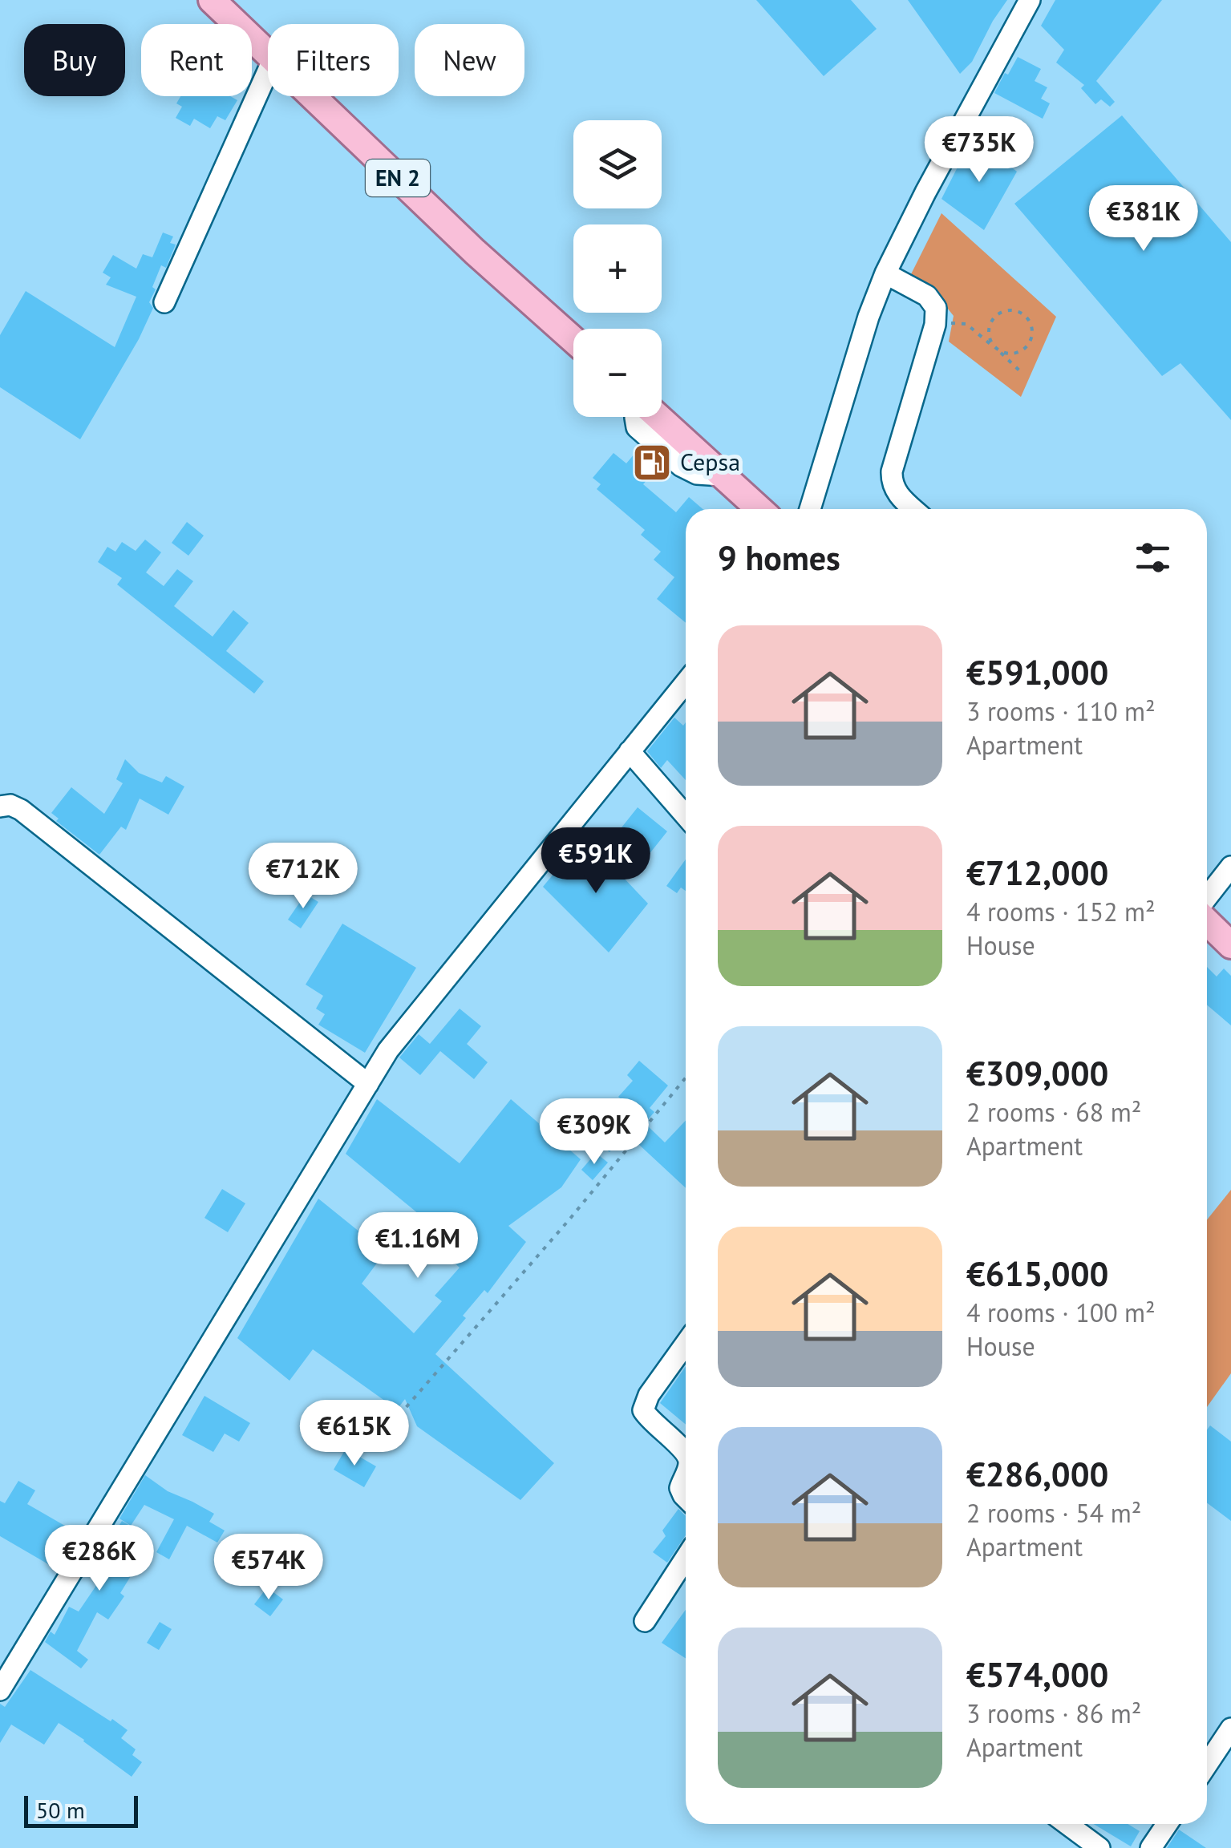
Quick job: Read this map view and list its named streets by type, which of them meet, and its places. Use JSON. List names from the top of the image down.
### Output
{
  "streets": {
    "main road": ["EN 2"]
  },
  "places": {
    "fuel station": ["Cepsa"]
  },
  "scale_bar": "50 m",
  "page": {
    "chip": [
      "Buy",
      "Rent",
      "Filters",
      "New"
    ],
    "price": [
      "€735K",
      "€381K",
      "€591K",
      "€712K",
      "€309K",
      "€1.16M",
      "€615K",
      "€286K",
      "€574K"
    ],
    "map_buttons": ["+", "−"],
    "heading": "9 homes",
    "list": [
      {
        "name": "€591,000",
        "note": "3 rooms · 110 m² · Apartment"
      },
      {
        "name": "€712,000",
        "note": "4 rooms · 152 m² · House"
      },
      {
        "name": "€309,000",
        "note": "2 rooms · 68 m² · Apartment"
      },
      {
        "name": "€615,000",
        "note": "4 rooms · 100 m² · House"
      },
      {
        "name": "€286,000",
        "note": "2 rooms · 54 m² · Apartment"
      },
      {
        "name": "€574,000",
        "note": "3 rooms · 86 m² · Apartment"
      }
    ],
    "scale": "50 m"
  }
}
